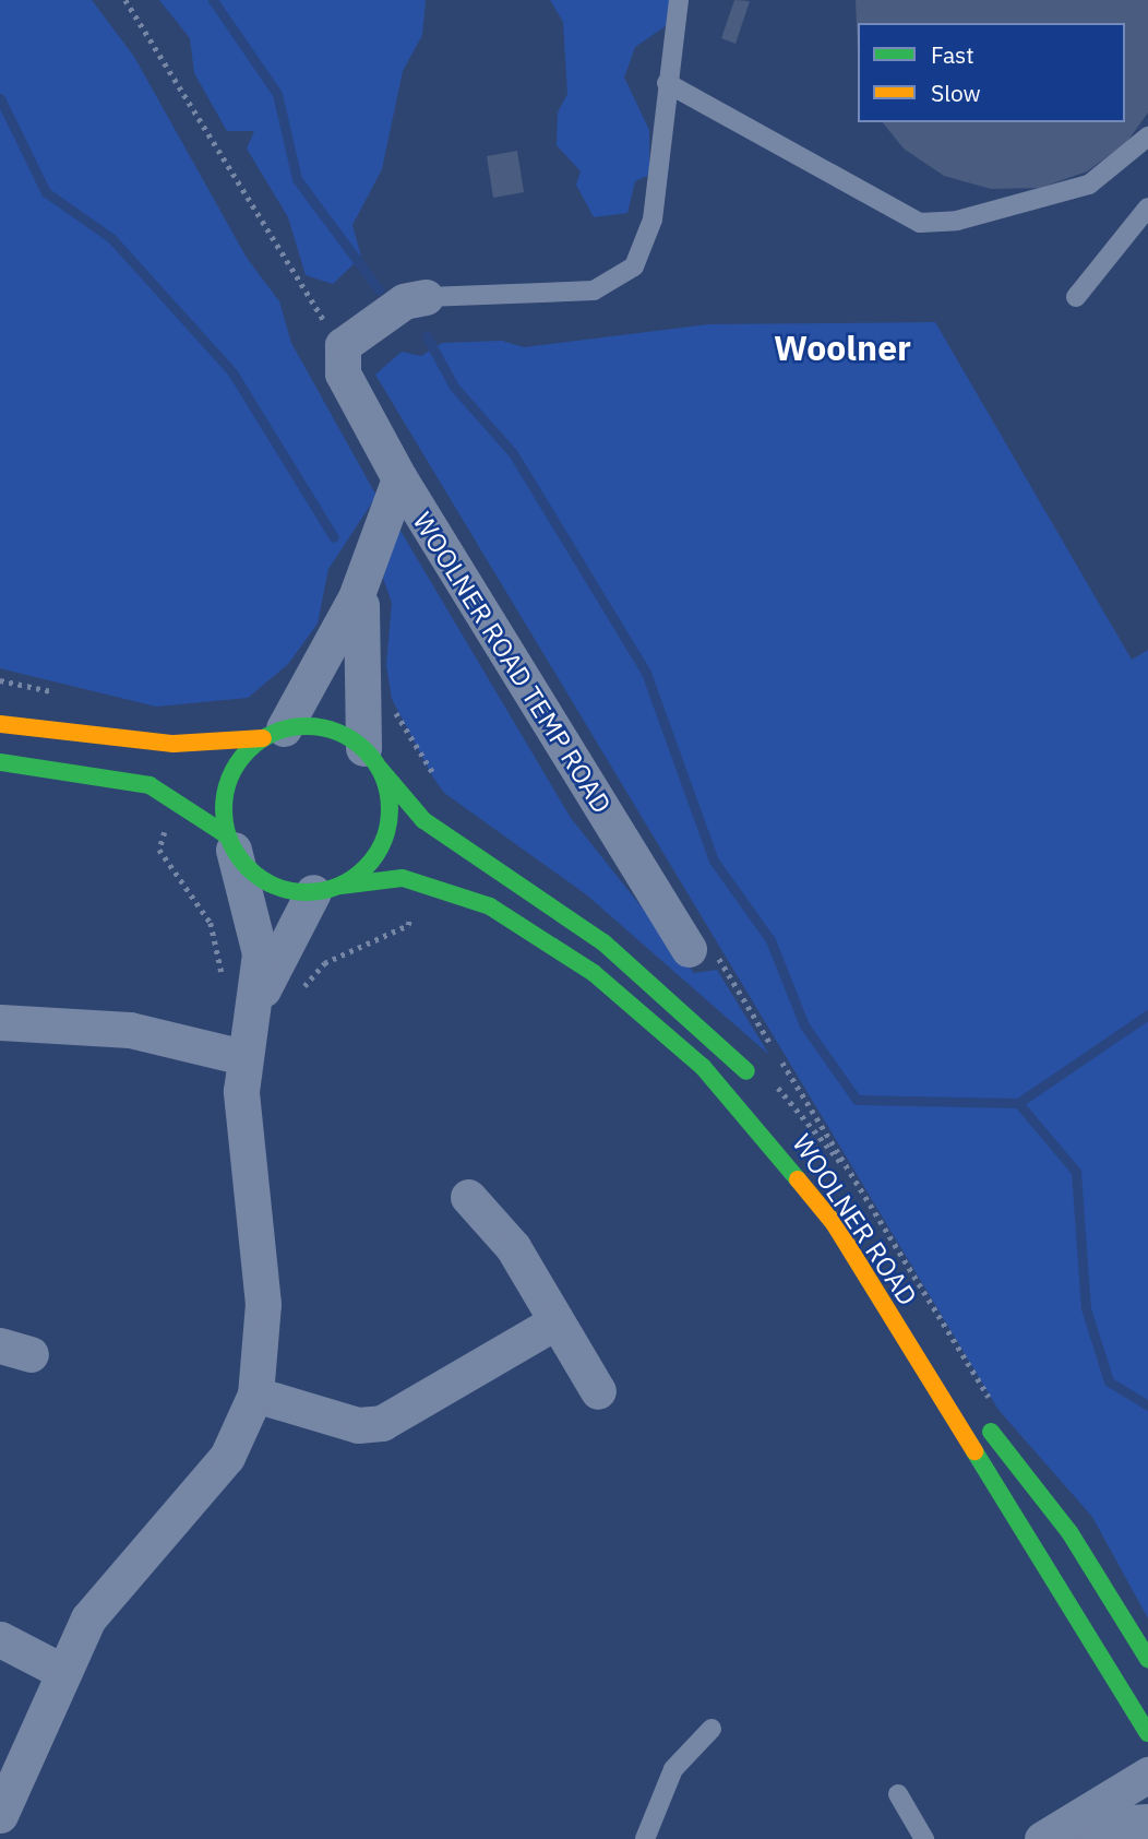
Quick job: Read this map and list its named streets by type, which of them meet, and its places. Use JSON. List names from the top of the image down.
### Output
{
  "streets": {
    "main road": ["WOOLNER ROAD"],
    "street": ["WOOLNER ROAD TEMP ROAD"]
  },
  "districts": ["Woolner"],
  "legend": ["Fast", "Slow"]
}
